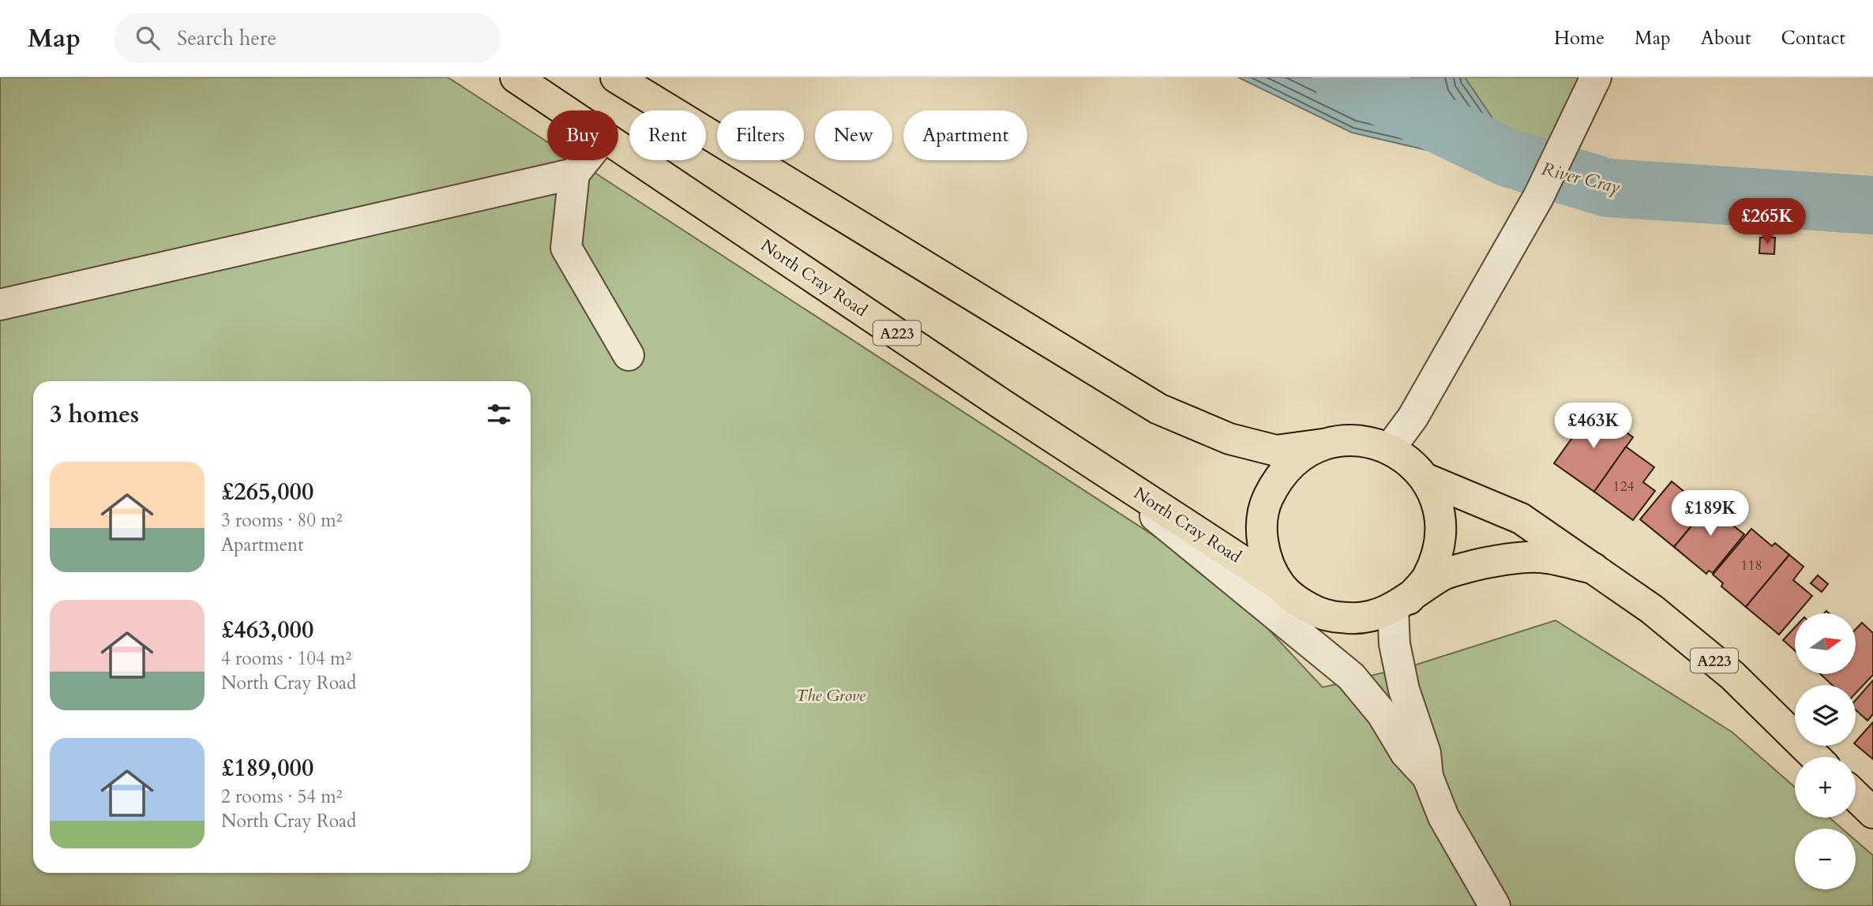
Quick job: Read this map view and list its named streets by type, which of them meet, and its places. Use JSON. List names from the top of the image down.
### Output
{
  "streets": {
    "main road": ["North Cray Road", "A223"]
  },
  "crossings": [
    ["North Cray Road", "A223"]
  ],
  "water": ["River Cray"],
  "parks": ["The Grove"],
  "house_numbers": ["124", "118"],
  "north": "right",
  "page": {
    "header": "Map",
    "search": "Search here",
    "nav": [
      "Home",
      "Map",
      "About",
      "Contact"
    ],
    "chip": [
      "Buy",
      "Rent",
      "Filters",
      "New",
      "Apartment"
    ],
    "price": ["£265K", "£463K", "£189K"],
    "heading": "3 homes",
    "list": [
      {
        "name": "£265,000",
        "note": "3 rooms · 80 m² · Apartment"
      },
      {
        "name": "£463,000",
        "note": "4 rooms · 104 m² · North Cray Road"
      },
      {
        "name": "£189,000",
        "note": "2 rooms · 54 m² · North Cray Road"
      }
    ],
    "map_buttons": ["+", "−"]
  }
}
